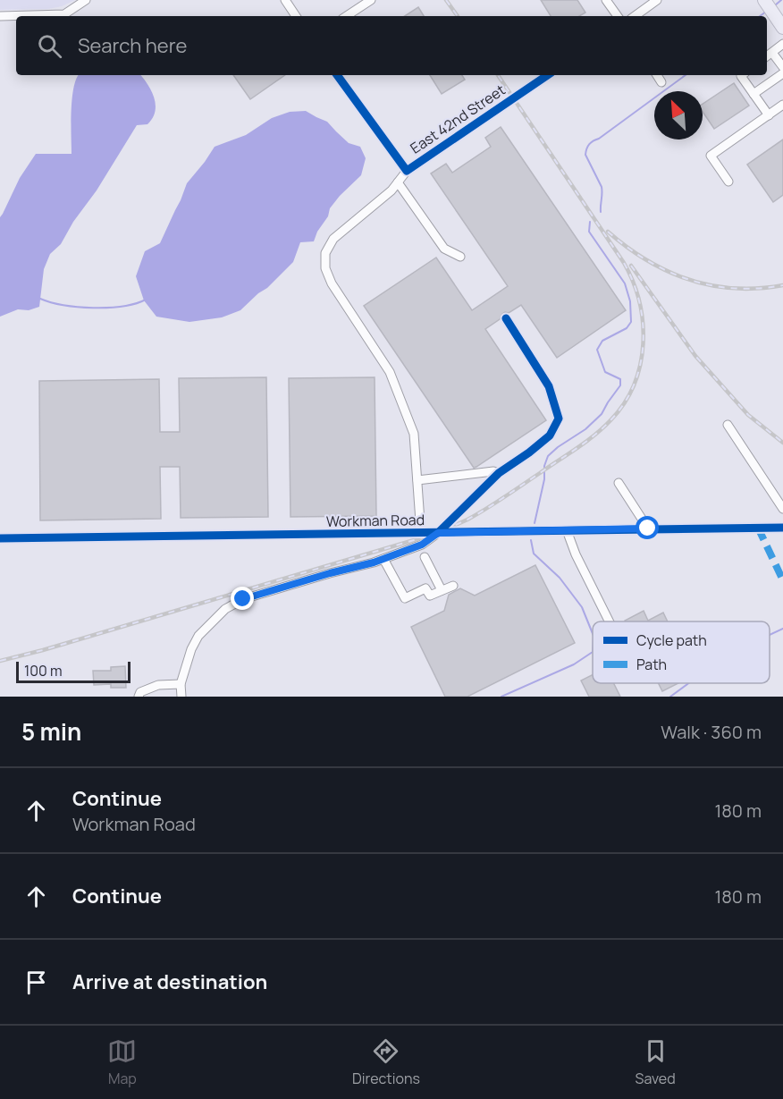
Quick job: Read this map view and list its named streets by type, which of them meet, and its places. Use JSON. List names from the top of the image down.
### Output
{
  "streets": {
    "street": ["East 42nd Street", "Workman Road"]
  },
  "crossings": [
    ["East 42nd Street", "Workman Road"]
  ],
  "legend": ["Cycle path", "Path"],
  "scale_bar": "100 m",
  "north": "top left",
  "page": {
    "search": "Search here",
    "scale": "100 m",
    "heading": ["5 min", "Walk · 360 m"],
    "list": [
      ["Continue", "Workman Road", "180 m"],
      ["Continue", "180 m"],
      "Arrive at destination"
    ],
    "nav": ["Map", "Directions", "Saved"]
  }
}
